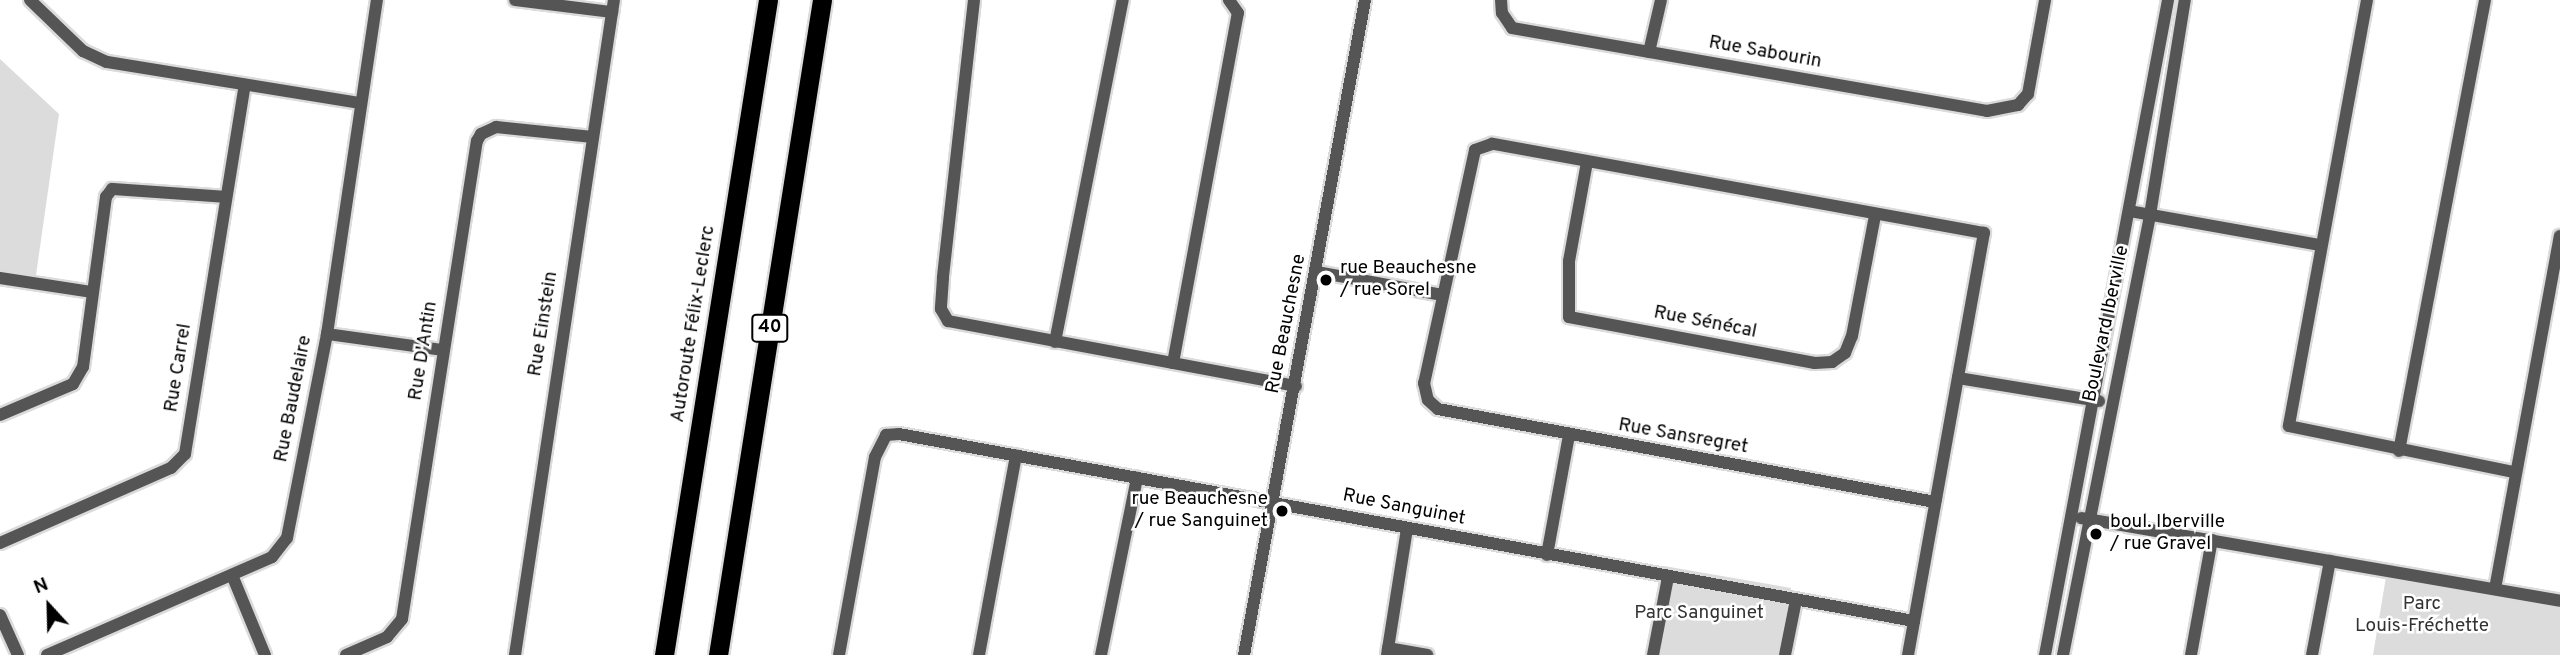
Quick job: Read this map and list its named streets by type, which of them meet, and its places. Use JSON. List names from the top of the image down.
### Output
{
  "streets": {
    "highway": ["Autoroute Félix-Leclerc", "40"],
    "street": [
      "Rue Sabourin",
      "Rue Sénécal",
      "Rue Einstein",
      "Rue Beauchesne",
      "Boulevard Iberville",
      "Rue D'Antin",
      "Rue Carrel",
      "Rue Baudelaire",
      "Rue Sansregret",
      "Rue Sanguinet"
    ]
  },
  "crossings": [
    ["Rue Einstein", "Rue D'Antin"],
    ["Rue Beauchesne", "Rue Sanguinet"]
  ],
  "parks": ["Parc Louis-Fréchette", "Parc Sanguinet"],
  "places": ["rue Beauchesne / rue Sorel", "rue Beauchesne / rue Sanguinet", "boul. Iberville / rue Gravel"],
  "north": "top"
}
